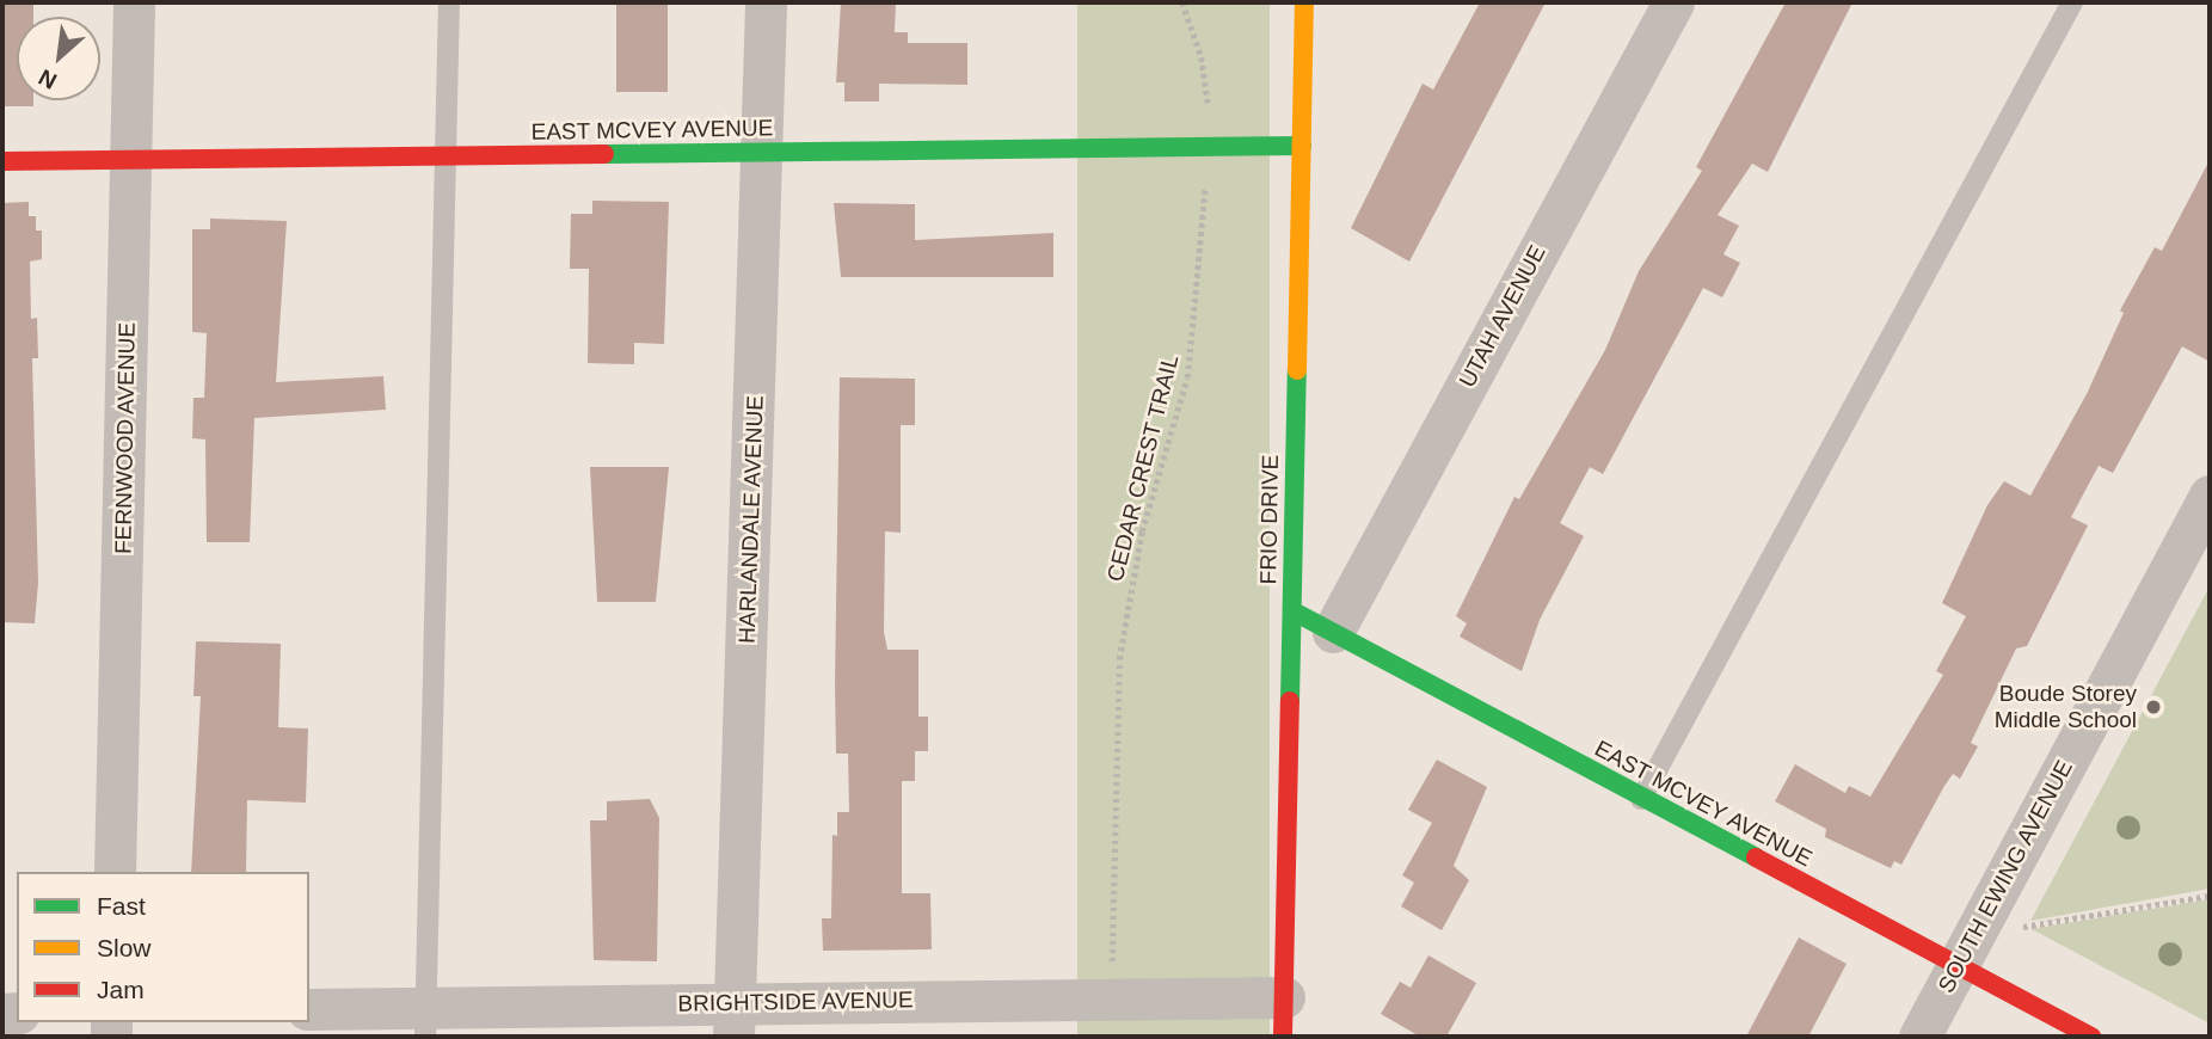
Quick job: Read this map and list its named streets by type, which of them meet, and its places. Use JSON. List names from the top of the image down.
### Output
{
  "streets": {
    "street": [
      "EAST MCVEY AVENUE",
      "UTAH AVENUE",
      "FERNWOOD AVENUE",
      "HARLANDALE AVENUE",
      "FRIO DRIVE",
      "SOUTH EWING AVENUE",
      "BRIGHTSIDE AVENUE"
    ],
    "path": ["CEDAR CREST TRAIL"]
  },
  "crossings": [
    ["EAST MCVEY AVENUE", "UTAH AVENUE"],
    ["EAST MCVEY AVENUE", "FERNWOOD AVENUE"],
    ["EAST MCVEY AVENUE", "HARLANDALE AVENUE"],
    ["EAST MCVEY AVENUE", "FRIO DRIVE"],
    ["EAST MCVEY AVENUE", "SOUTH EWING AVENUE"],
    ["HARLANDALE AVENUE", "BRIGHTSIDE AVENUE"],
    ["FRIO DRIVE", "BRIGHTSIDE AVENUE"]
  ],
  "places": ["Boude Storey Middle School"],
  "legend": ["Fast", "Slow", "Jam"],
  "north": "bottom left"
}
